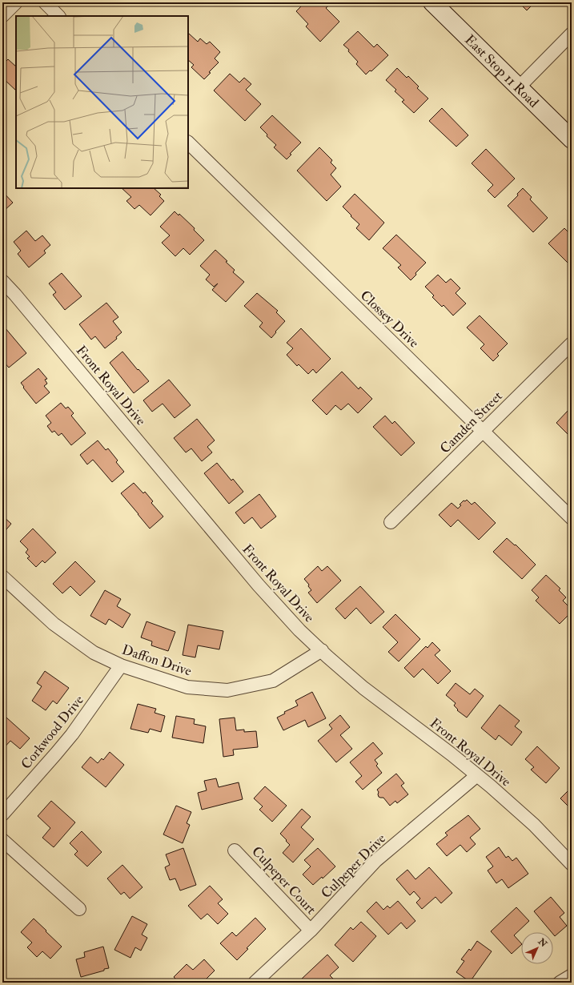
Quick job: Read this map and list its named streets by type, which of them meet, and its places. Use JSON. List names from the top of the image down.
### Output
{
  "streets": {
    "main road": ["East Stop 11 Road"],
    "street": [
      "Clossey Drive",
      "Front Royal Drive",
      "Camden Street",
      "Daffon Drive",
      "Corkwood Drive",
      "Culpeper Drive",
      "Culpeper Court"
    ]
  },
  "crossings": [
    ["Clossey Drive", "Camden Street"],
    ["Front Royal Drive", "Daffon Drive"],
    ["Front Royal Drive", "Culpeper Drive"],
    ["Daffon Drive", "Corkwood Drive"],
    ["Culpeper Drive", "Culpeper Court"]
  ],
  "north": "top right"
}
